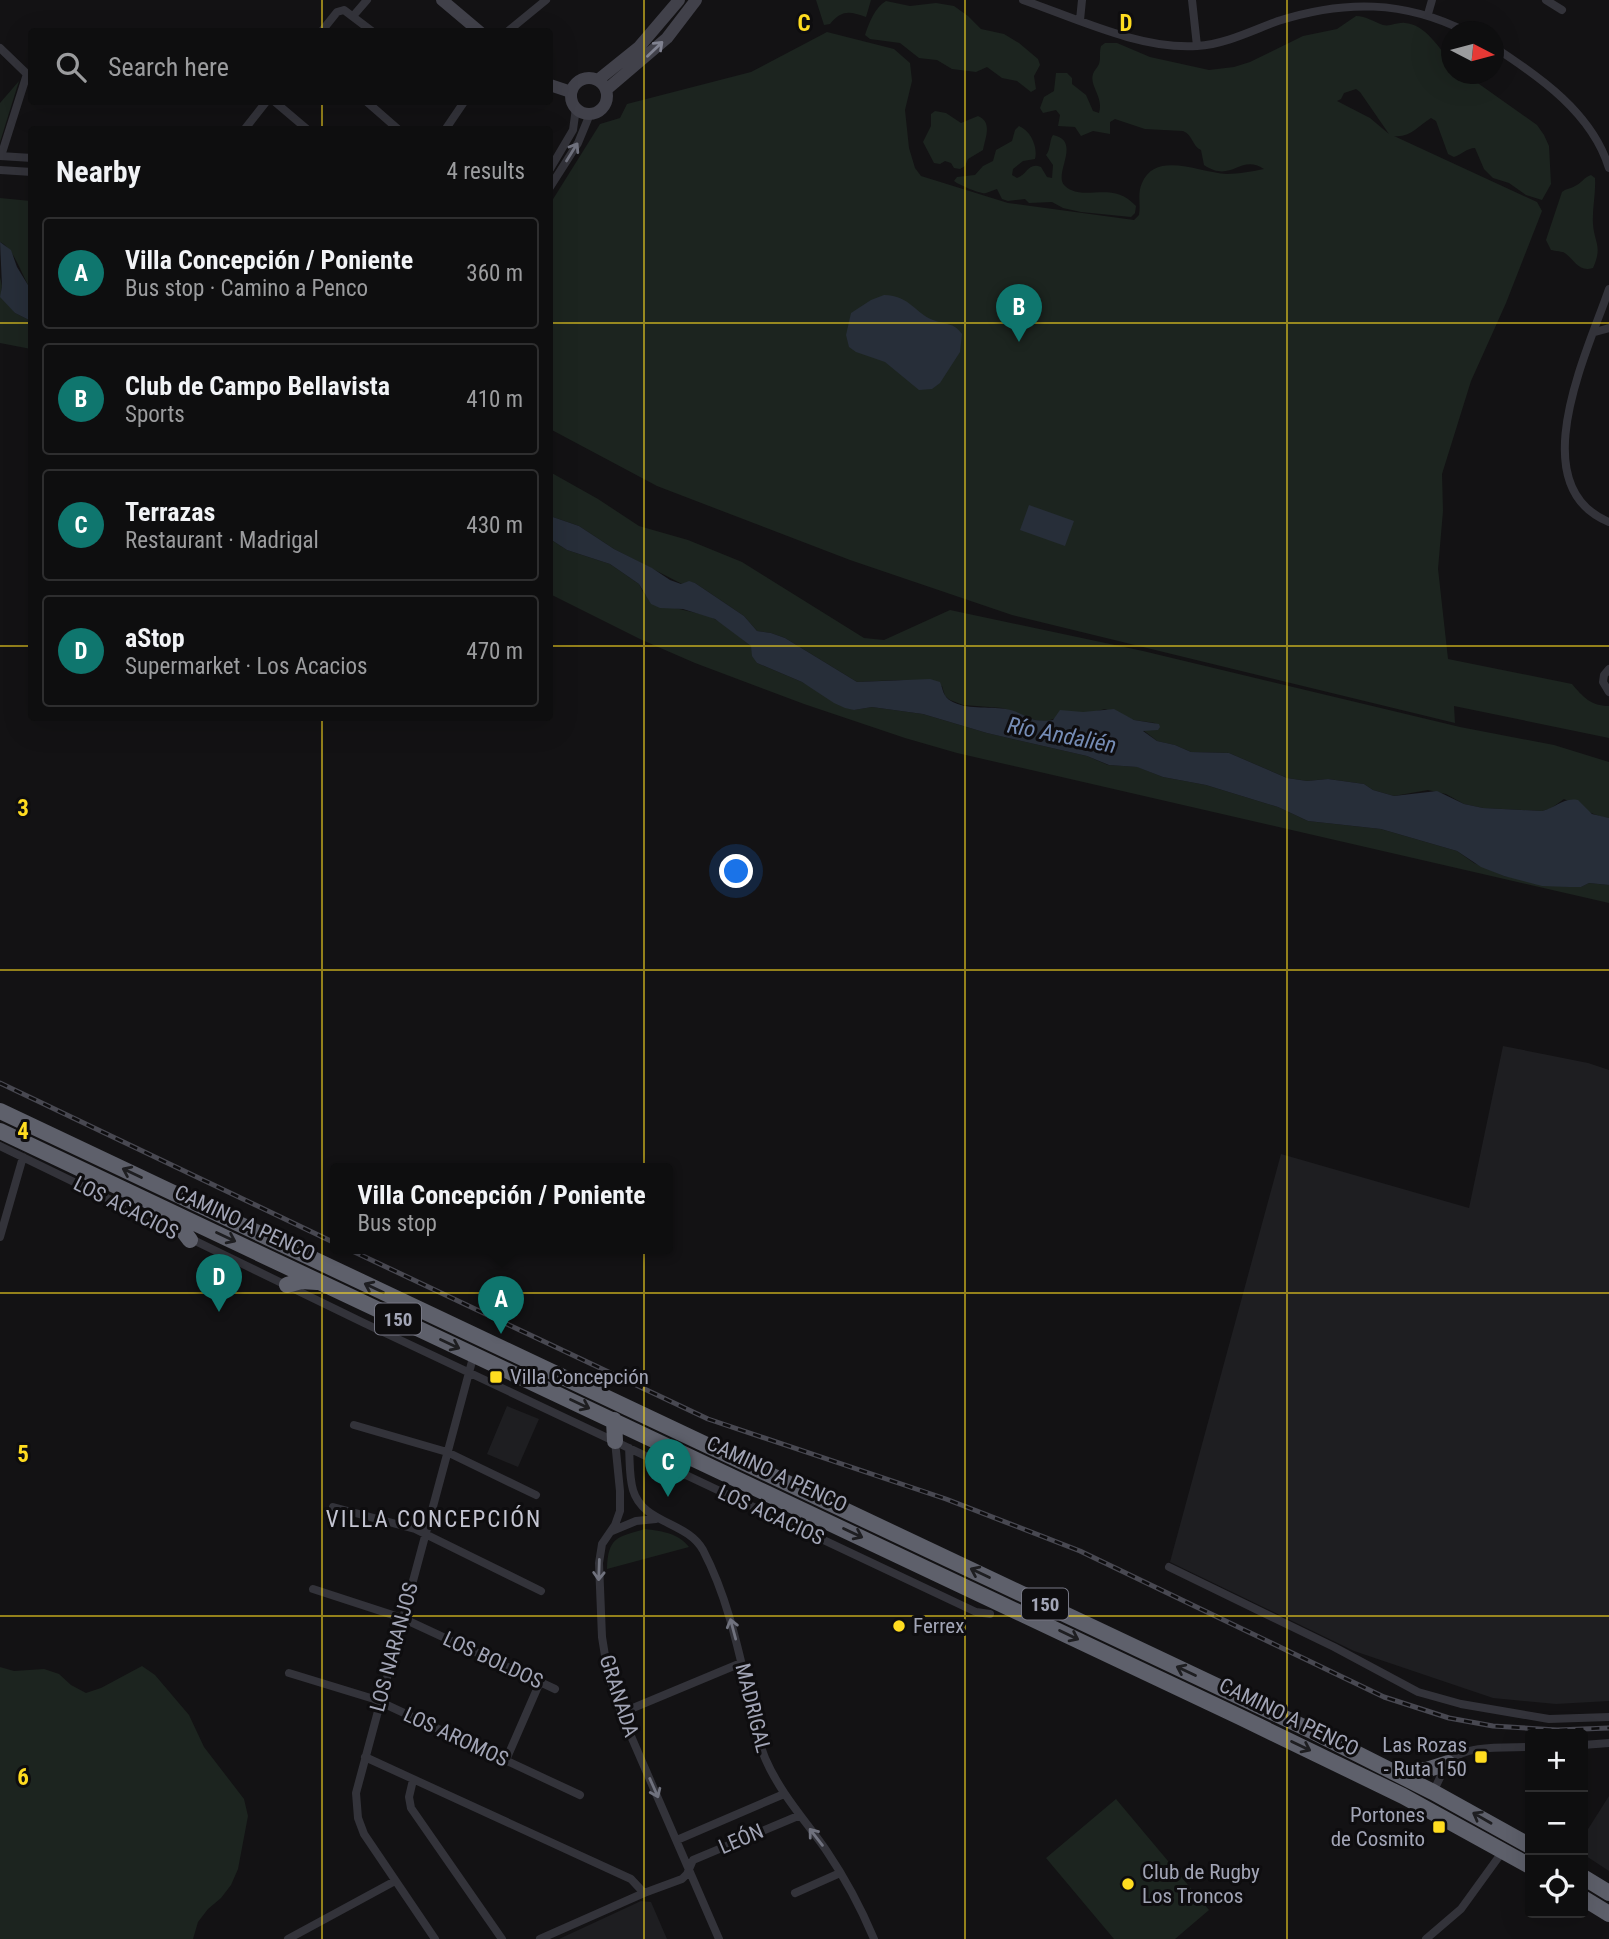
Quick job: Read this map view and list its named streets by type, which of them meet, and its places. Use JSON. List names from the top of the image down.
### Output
{
  "streets": {
    "highway": ["CAMINO A PENCO", "150"],
    "street": [
      "LOS ACACIOS",
      "LOS NARANJOS",
      "LOS BOLDOS",
      "GRANADA",
      "MADRIGAL",
      "LOS AROMOS",
      "LEÓN"
    ]
  },
  "crossings": [
    ["LOS ACACIOS", "LOS NARANJOS"],
    ["LOS ACACIOS", "GRANADA"],
    ["LOS ACACIOS", "MADRIGAL"],
    ["CAMINO A PENCO", "LOS NARANJOS"],
    ["LOS NARANJOS", "LOS BOLDOS"],
    ["LOS NARANJOS", "LOS AROMOS"],
    ["GRANADA", "MADRIGAL"],
    ["GRANADA", "LEÓN"],
    ["MADRIGAL", "LEÓN"]
  ],
  "one_way": ["GRANADA", "MADRIGAL"],
  "districts": ["VILLA CONCEPCIÓN"],
  "water": ["Río Andalién"],
  "places": {
    "transit": ["Villa Concepción", "Las Rozas - Ruta 150", "Portones de Cosmito"],
    "other": ["Ferrex", "Club de Rugby Los Troncos"]
  },
  "north": "right",
  "page": {
    "search": "Search here",
    "heading": ["Nearby", "4 results"],
    "list": [
      {
        "mark": "A",
        "name": "Villa Concepción / Poniente",
        "note": "Bus stop · Camino a Penco",
        "value": "360 m"
      },
      {
        "mark": "B",
        "name": "Club de Campo Bellavista",
        "note": "Sports",
        "value": "410 m"
      },
      {
        "mark": "C",
        "name": "Terrazas",
        "note": "Restaurant · Madrigal",
        "value": "430 m"
      },
      {
        "mark": "D",
        "name": "aStop",
        "note": "Supermarket · Los Acacios",
        "value": "470 m"
      }
    ],
    "pins": [
      "B",
      "D",
      "A",
      "C"
    ],
    "popup": ["Villa Concepción / Poniente", "Bus stop"],
    "map_buttons": ["+", "−"]
  },
  "grid": {
    "columns": ["C", "D"],
    "rows": [
      "3",
      "4",
      "5",
      "6"
    ]
  }
}
